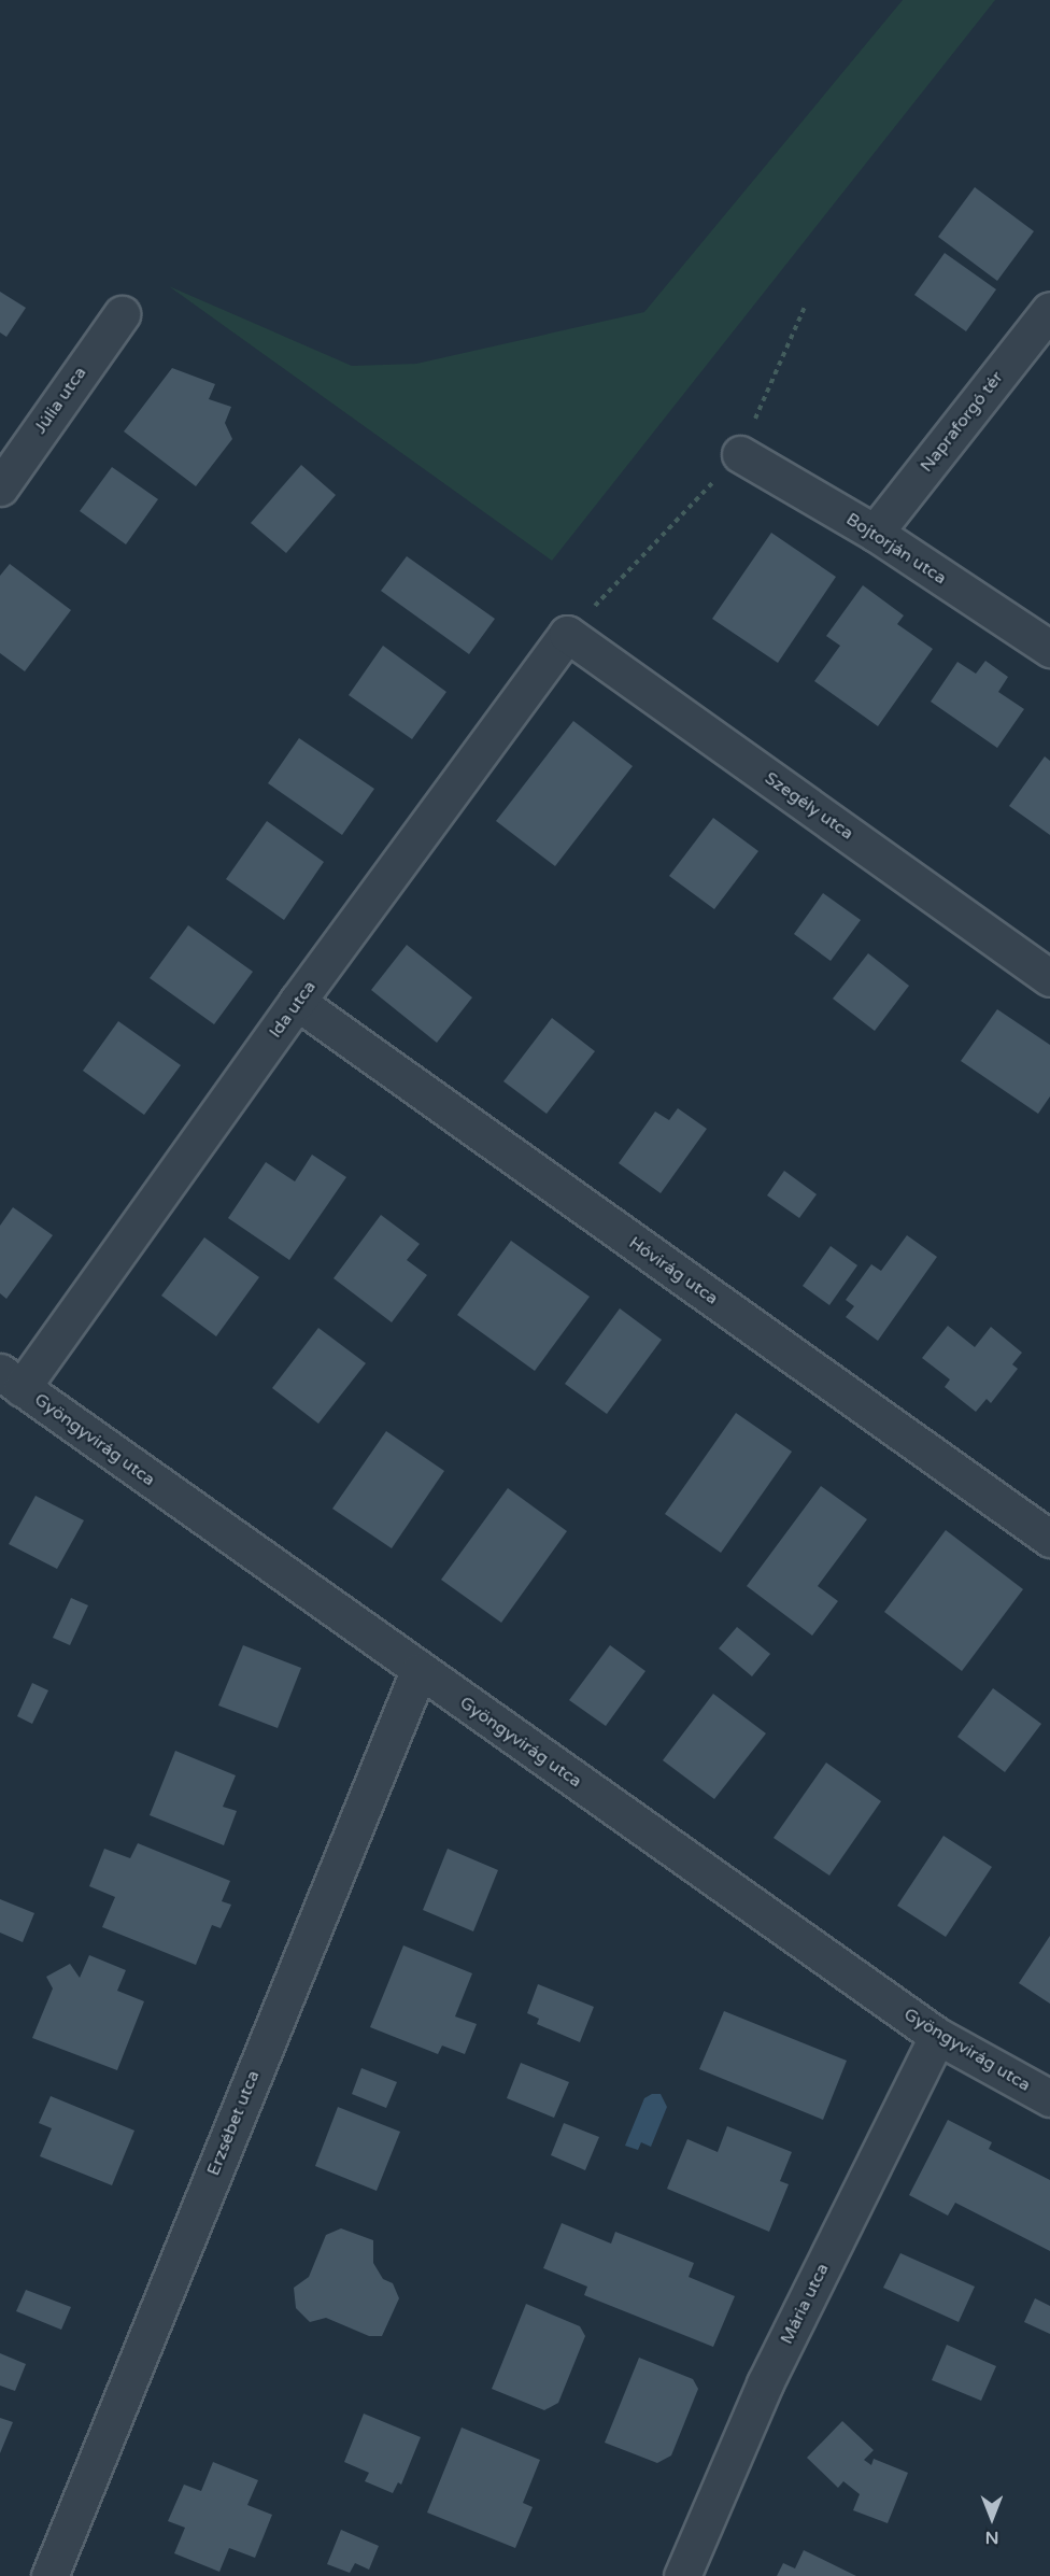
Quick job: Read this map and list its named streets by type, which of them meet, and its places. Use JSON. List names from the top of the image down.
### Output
{
  "streets": {
    "street": [
      "Júlia utca",
      "Napraforgó tér",
      "Bojtorján utca",
      "Szegély utca",
      "Ida utca",
      "Hóvirág utca",
      "Gyöngyvirág utca",
      "Erzsébet utca",
      "Mária utca"
    ]
  },
  "crossings": [
    ["Napraforgó tér", "Bojtorján utca"],
    ["Szegély utca", "Ida utca"],
    ["Ida utca", "Hóvirág utca"],
    ["Ida utca", "Gyöngyvirág utca"],
    ["Gyöngyvirág utca", "Erzsébet utca"],
    ["Gyöngyvirág utca", "Mária utca"]
  ],
  "north": "bottom"
}
